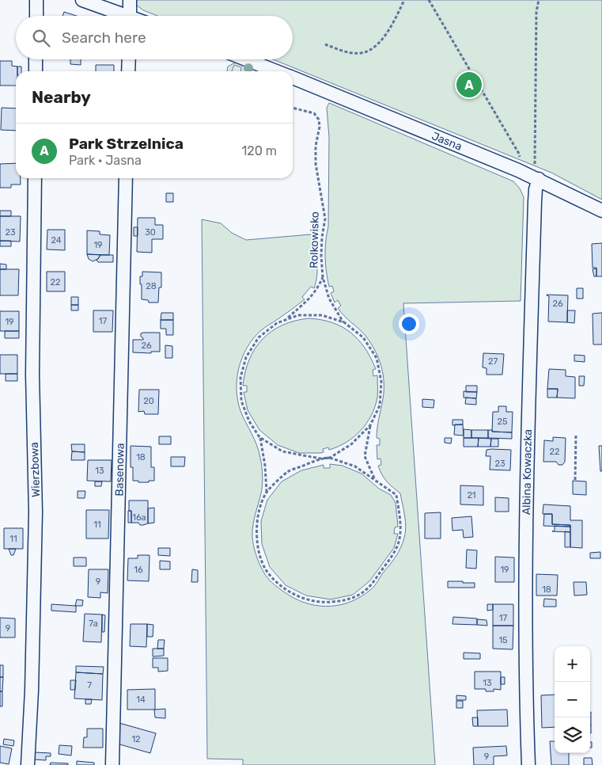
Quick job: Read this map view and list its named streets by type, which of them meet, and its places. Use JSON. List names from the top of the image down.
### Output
{
  "streets": {
    "street": [
      "Jasna",
      "Wierzbowa",
      "Basenowa",
      "Albina Kowaczka"
    ],
    "path": ["Rolkowisko"]
  },
  "crossings": [
    ["Jasna", "Albina Kowaczka"]
  ],
  "house_numbers": [
    "23",
    "30",
    "24",
    "19",
    "22",
    "28",
    "26",
    "17",
    "19",
    "26",
    "27",
    "20",
    "25",
    "22",
    "18",
    "23",
    "13",
    "21",
    "16a",
    "11",
    "11",
    "16",
    "19",
    "9",
    "18",
    "17",
    "7a",
    "9",
    "15",
    "13",
    "7",
    "14",
    "12",
    "9"
  ],
  "page": {
    "search": "Search here",
    "pins": "A",
    "heading": "Nearby",
    "list": [
      {
        "mark": "A",
        "name": "Park Strzelnica",
        "note": "Park · Jasna",
        "value": "120 m"
      }
    ],
    "map_buttons": ["+", "−"]
  }
}
